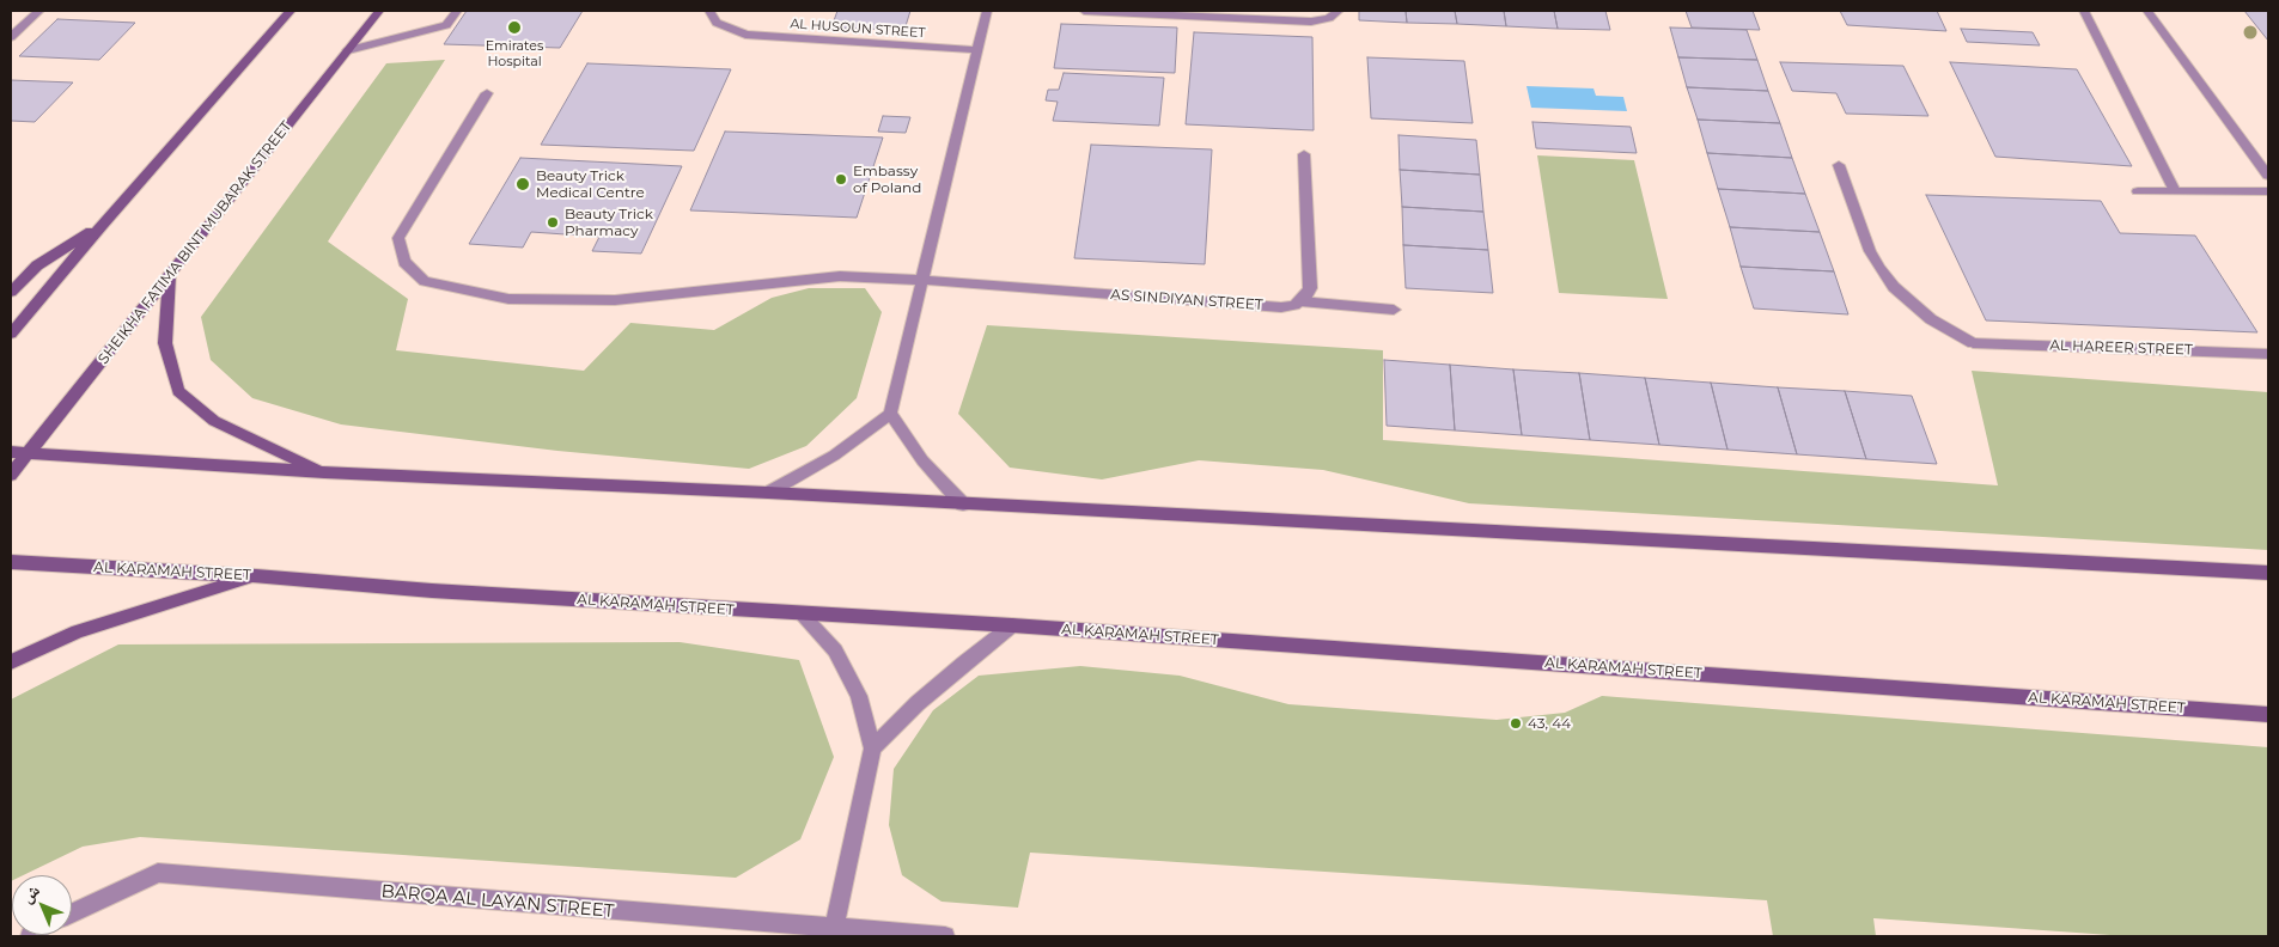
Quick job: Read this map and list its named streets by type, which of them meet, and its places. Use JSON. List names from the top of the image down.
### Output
{
  "streets": {
    "main road": ["SHEIKHA FATIMA BINT MUBARAK STREET", "AL KARAMAH STREET"],
    "street": [
      "AL HUSOUN STREET",
      "AS SINDIYAN STREET",
      "AL HAREER STREET",
      "BARQA AL LAYAN STREET"
    ]
  },
  "places": [
    "Emirates Hospital",
    "Embassy of Poland",
    "Beauty Trick Medical Centre",
    "Beauty Trick Pharmacy",
    "43, 44"
  ],
  "north": "top left"
}
